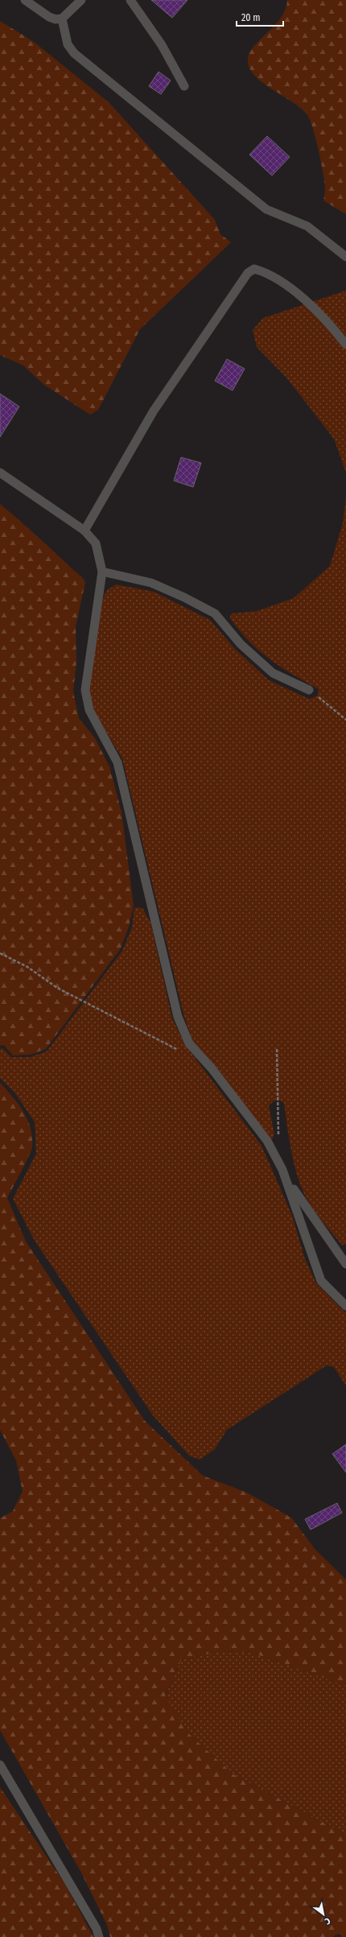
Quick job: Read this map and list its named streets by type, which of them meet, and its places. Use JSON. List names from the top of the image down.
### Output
{
  "scale_bar": "20 m",
  "north": "bottom right"
}
